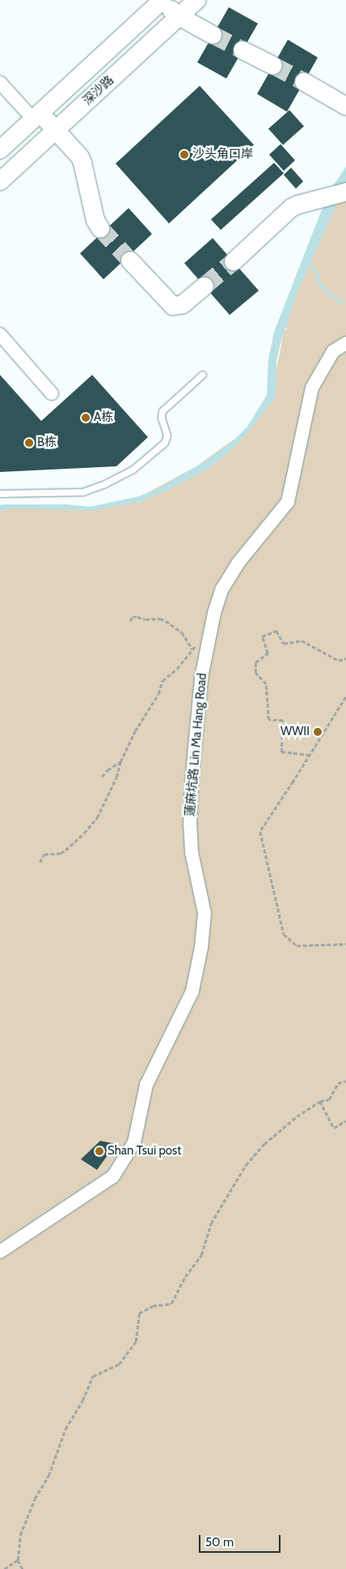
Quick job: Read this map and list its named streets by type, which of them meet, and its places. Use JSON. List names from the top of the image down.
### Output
{
  "streets": {
    "main road": ["深沙路"],
    "street": ["蓮麻坑路 Lin Ma Hang Road"]
  },
  "places": [
    "沙头角口岸",
    "A栋",
    "B栋",
    "WWII",
    "Shan Tsui post"
  ],
  "scale_bar": "50 m"
}
